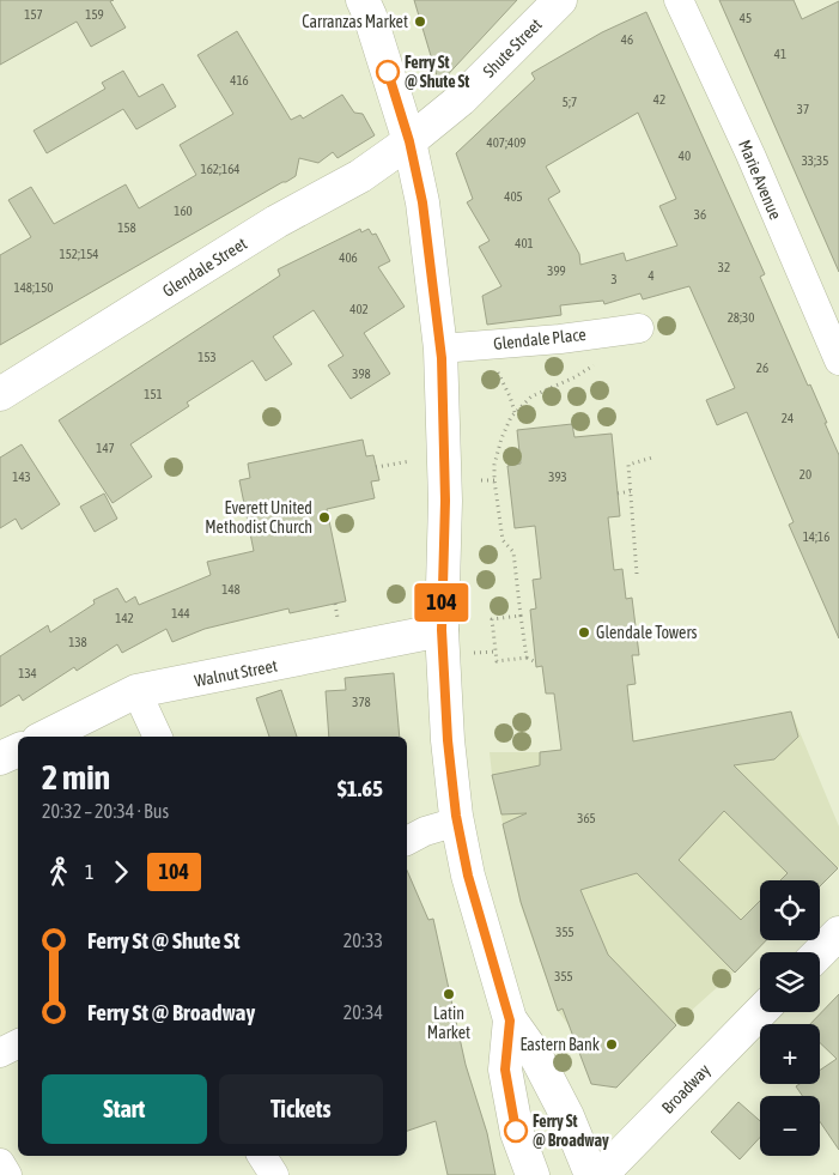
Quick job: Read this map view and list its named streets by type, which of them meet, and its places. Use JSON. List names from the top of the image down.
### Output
{
  "streets": {
    "main road": [
      "Shute Street",
      "Glendale Street",
      "Walnut Street",
      "Broadway"
    ],
    "street": ["Marie Avenue", "Glendale Place"]
  },
  "crossings": [
    ["Shute Street", "Glendale Street"]
  ],
  "places": [
    "Carranzas Market",
    "Ferry St @ Shute St",
    "Everett United Methodist Church",
    "Glendale Towers",
    "Latin Market",
    "Eastern Bank",
    "Ferry St @ Broadway"
  ],
  "lines": ["bus line 104"],
  "house_numbers": [
    "157",
    "159",
    "45",
    "46",
    "41",
    "416",
    "42",
    "5;7",
    "37",
    "407;409",
    "40",
    "33;35",
    "162;164",
    "405",
    "160",
    "36",
    "158",
    "401",
    "152;154",
    "406",
    "32",
    "399",
    "4",
    "3",
    "148;150",
    "402",
    "28;30",
    "153",
    "26",
    "398",
    "151",
    "24",
    "147",
    "20",
    "143",
    "393",
    "14;16",
    "148",
    "144",
    "142",
    "138",
    "134",
    "378",
    "365",
    "355",
    "355"
  ],
  "page": {
    "on_map": "104",
    "heading": ["2 min", "20:32 – 20:34 · Bus", "$1.65"],
    "legs": ["1", "104"],
    "map_buttons": ["+", "−"],
    "list": [
      {
        "name": "Ferry St @ Shute St",
        "value": "20:33"
      },
      {
        "name": "Ferry St @ Broadway",
        "value": "20:34"
      }
    ],
    "buttons": ["Start", "Tickets"]
  }
}
